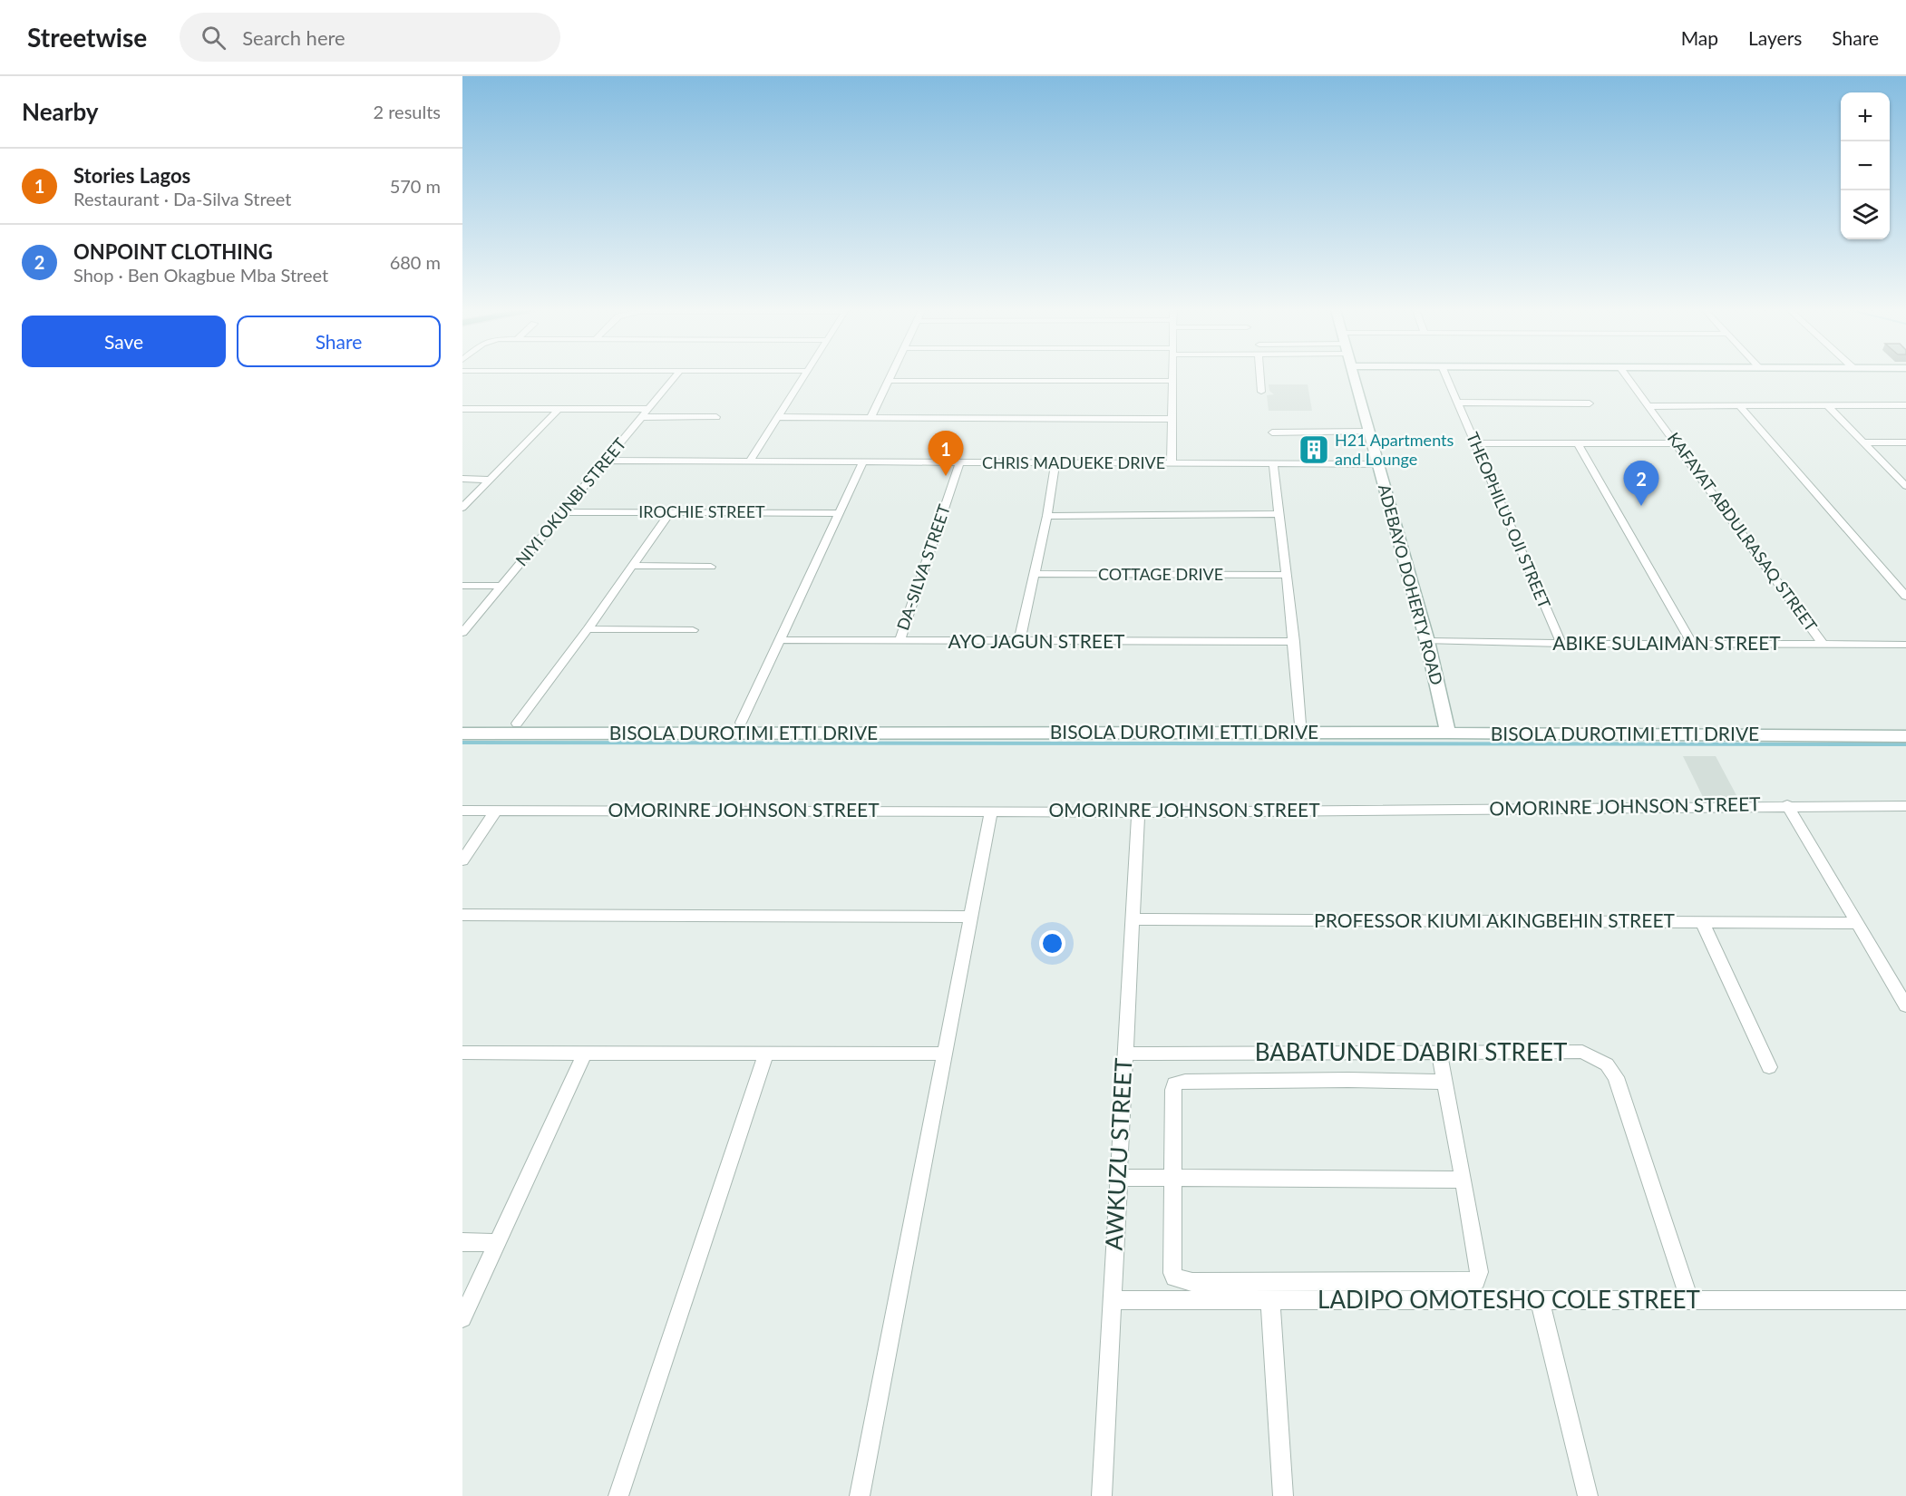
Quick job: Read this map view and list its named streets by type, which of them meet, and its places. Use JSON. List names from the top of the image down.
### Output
{
  "streets": {
    "main road": ["ADEBAYO DOHERTY ROAD", "BISOLA DUROTIMI ETTI DRIVE"],
    "street": [
      "CHRIS MADUEKE DRIVE",
      "NIYI OKUNBI STREET",
      "IROCHIE STREET",
      "THEOPHILUS OJI STREET",
      "KAFAYAT ABDULRASAQ STREET",
      "DA-SILVA STREET",
      "COTTAGE DRIVE",
      "AYO JAGUN STREET",
      "ABIKE SULAIMAN STREET",
      "OMORINRE JOHNSON STREET",
      "PROFESSOR KIUMI AKINGBEHIN STREET",
      "BABATUNDE DABIRI STREET",
      "AWKUZU STREET",
      "LADIPO OMOTESHO COLE STREET"
    ]
  },
  "crossings": [
    ["CHRIS MADUEKE DRIVE", "NIYI OKUNBI STREET"],
    ["CHRIS MADUEKE DRIVE", "DA-SILVA STREET"],
    ["CHRIS MADUEKE DRIVE", "ADEBAYO DOHERTY ROAD"],
    ["NIYI OKUNBI STREET", "IROCHIE STREET"],
    ["THEOPHILUS OJI STREET", "ABIKE SULAIMAN STREET"],
    ["KAFAYAT ABDULRASAQ STREET", "ABIKE SULAIMAN STREET"],
    ["DA-SILVA STREET", "AYO JAGUN STREET"],
    ["ADEBAYO DOHERTY ROAD", "ABIKE SULAIMAN STREET"],
    ["ADEBAYO DOHERTY ROAD", "BISOLA DUROTIMI ETTI DRIVE"],
    ["OMORINRE JOHNSON STREET", "AWKUZU STREET"],
    ["PROFESSOR KIUMI AKINGBEHIN STREET", "AWKUZU STREET"],
    ["BABATUNDE DABIRI STREET", "AWKUZU STREET"],
    ["BABATUNDE DABIRI STREET", "LADIPO OMOTESHO COLE STREET"],
    ["AWKUZU STREET", "LADIPO OMOTESHO COLE STREET"]
  ],
  "places": {
    "building": ["H21 Apartments and Lounge"]
  },
  "page": {
    "header": "Streetwise",
    "search": "Search here",
    "nav": ["Map", "Layers", "Share"],
    "heading": ["Nearby", "2 results"],
    "map_buttons": ["+", "−"],
    "list": [
      {
        "mark": "1",
        "name": "Stories Lagos",
        "note": "Restaurant · Da-Silva Street",
        "value": "570 m"
      },
      {
        "mark": "2",
        "name": "ONPOINT CLOTHING",
        "note": "Shop · Ben Okagbue Mba Street",
        "value": "680 m"
      }
    ],
    "buttons": ["Save", "Share"],
    "pins": ["1", "2"]
  }
}
